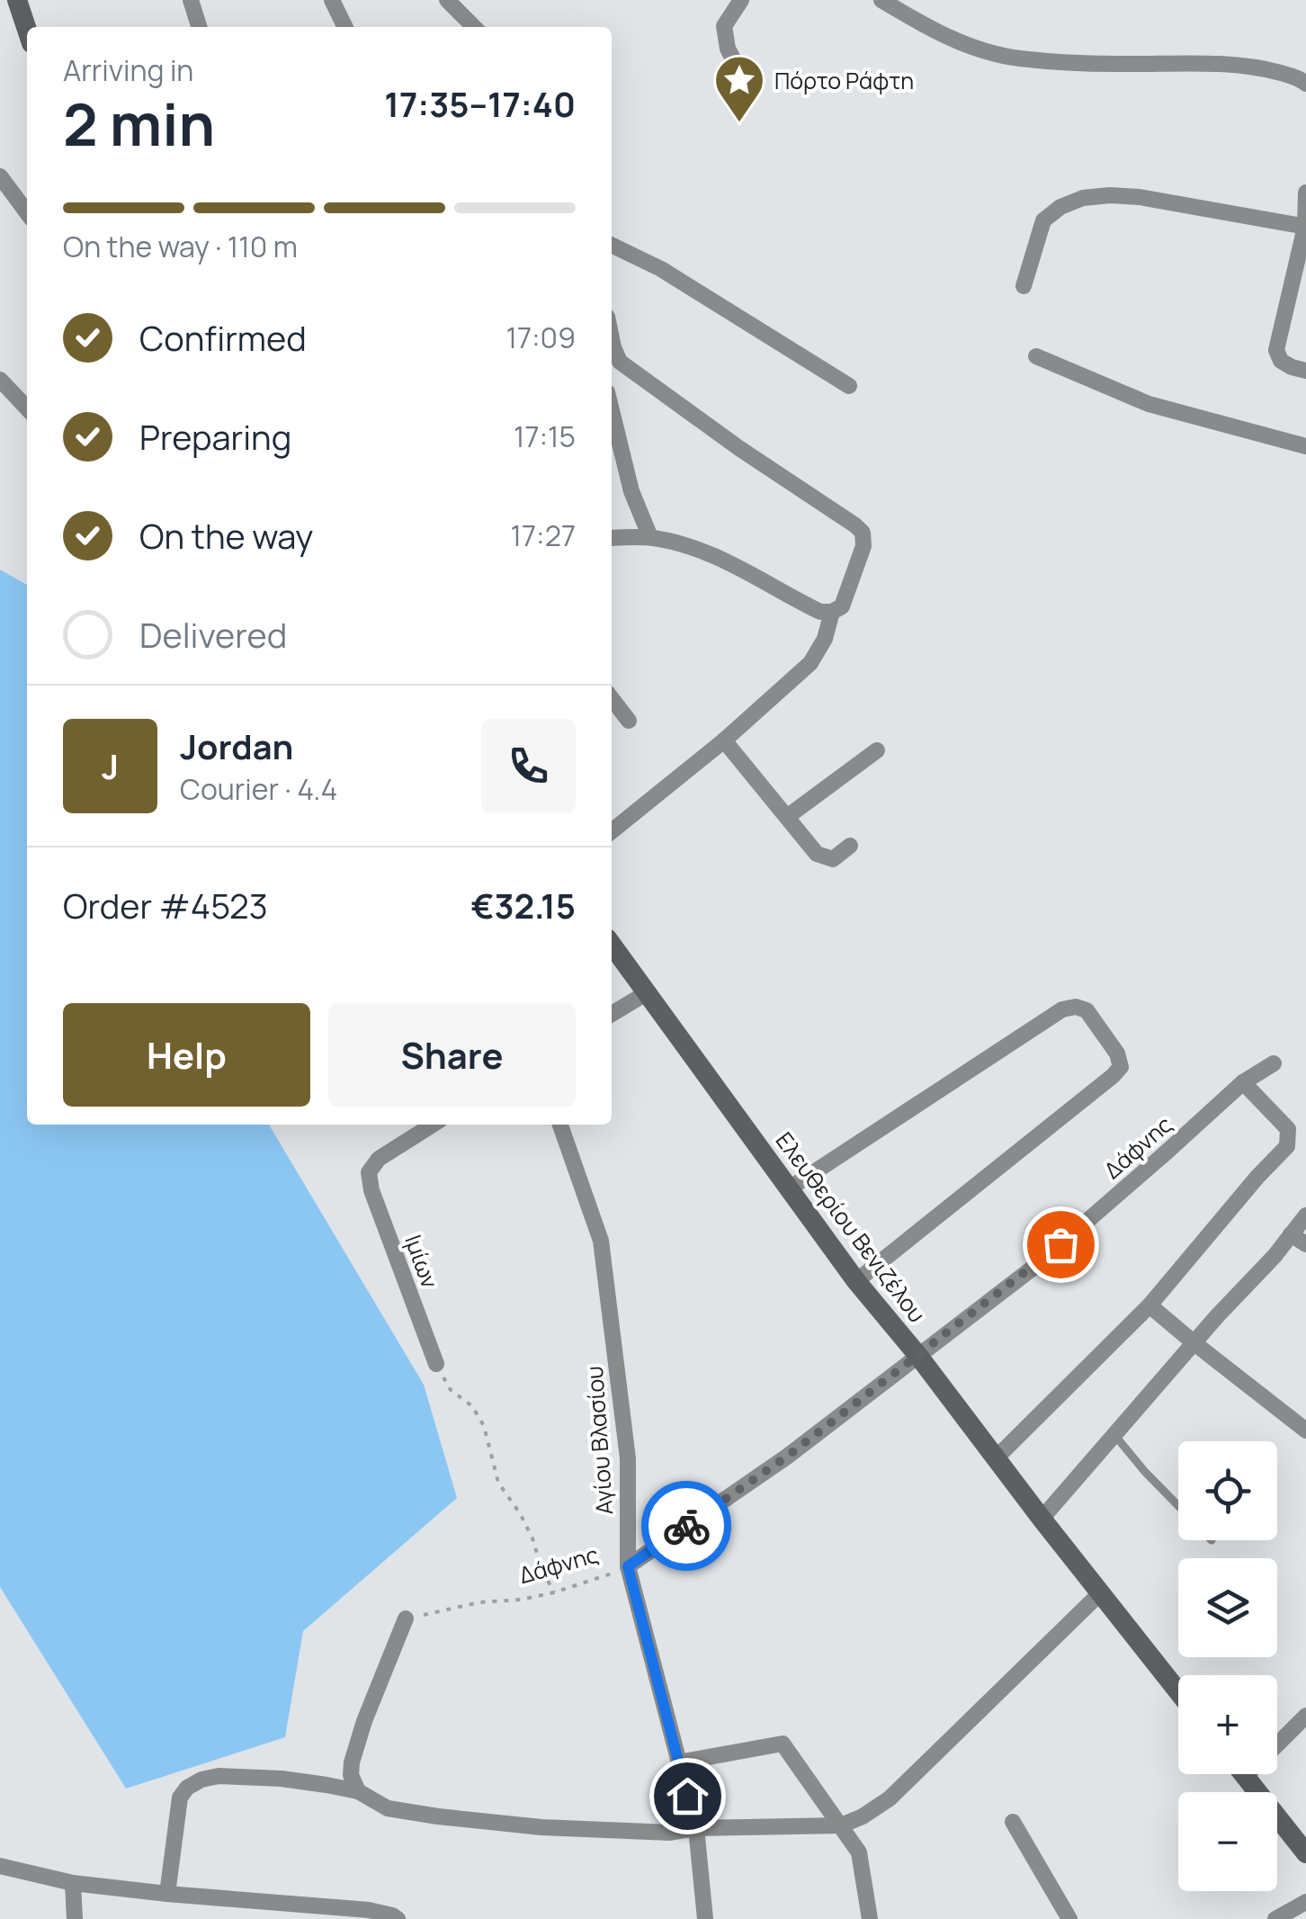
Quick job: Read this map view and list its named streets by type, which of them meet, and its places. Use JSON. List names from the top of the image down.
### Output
{
  "streets": {
    "street": [
      "Δάφνης",
      "Ελευθερίου Βενιζέλου",
      "Ιμίων",
      "Αγίου Βλασίου"
    ]
  },
  "crossings": [
    ["Δάφνης", "Ελευθερίου Βενιζέλου"],
    ["Δάφνης", "Αγίου Βλασίου"]
  ],
  "places": {
    "place": ["Πόρτο Ράφτη"]
  },
  "page": {
    "heading": ["2 min", "Arriving in", "17:35–17:40"],
    "panel": [
      "Jordan",
      "Courier · 4.4",
      "Order #4523",
      "€32.15"
    ],
    "bar": "On the way · 110 m",
    "list": [
      ["Confirmed", "17:09"],
      ["Preparing", "17:15"],
      ["On the way", "17:27"],
      "Delivered"
    ],
    "round": "J",
    "buttons": ["Help", "Share"],
    "map_buttons": ["+", "−"]
  }
}
